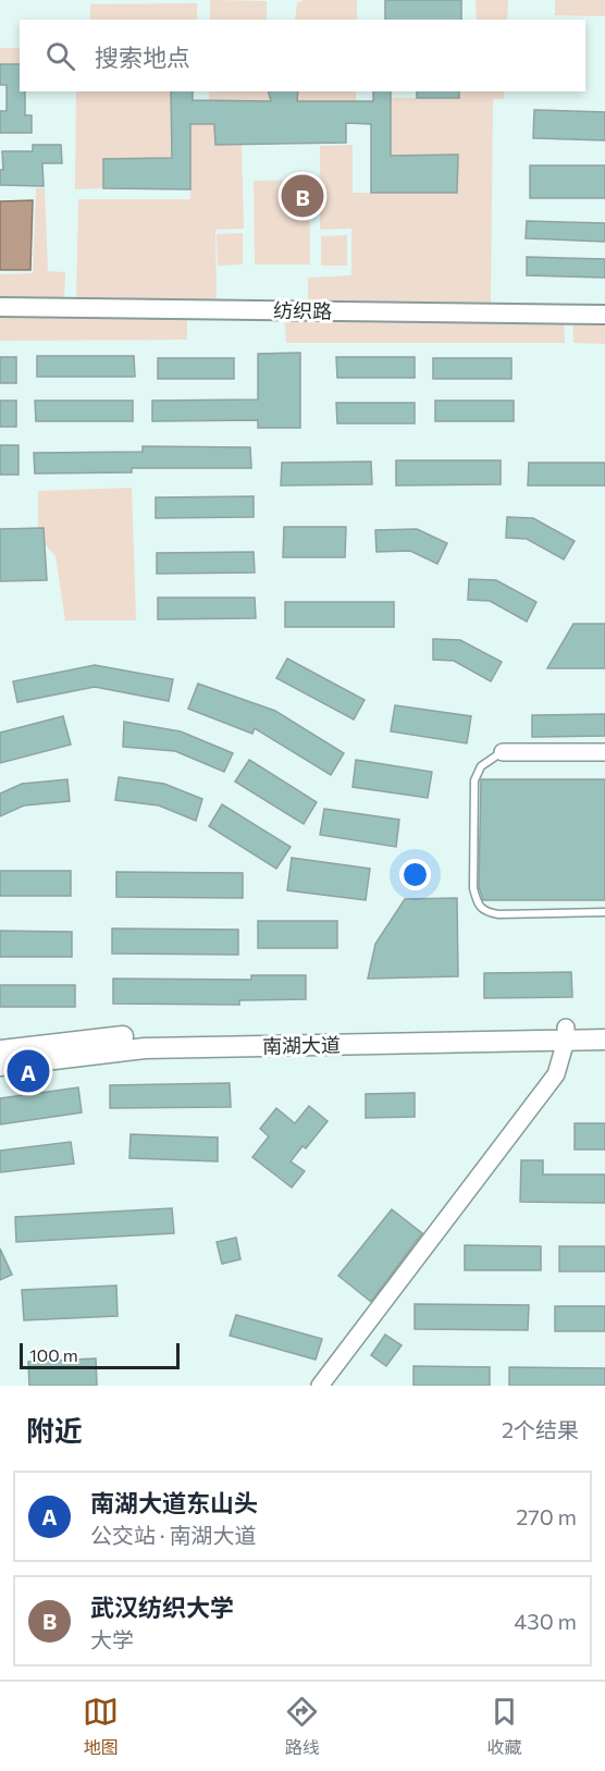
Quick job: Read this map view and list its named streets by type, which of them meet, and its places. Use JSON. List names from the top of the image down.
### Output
{
  "streets": {
    "main road": ["纺织路", "南湖大道"]
  },
  "scale_bar": "100 m",
  "page": {
    "search": "搜索地点",
    "pins": ["B", "A"],
    "scale": "100 m",
    "heading": ["附近", "2个结果"],
    "list": [
      {
        "mark": "A",
        "name": "南湖大道东山头",
        "note": "公交站 · 南湖大道",
        "value": "270 m"
      },
      {
        "mark": "B",
        "name": "武汉纺织大学",
        "note": "大学",
        "value": "430 m"
      }
    ],
    "nav": ["地图", "路线", "收藏"]
  }
}
